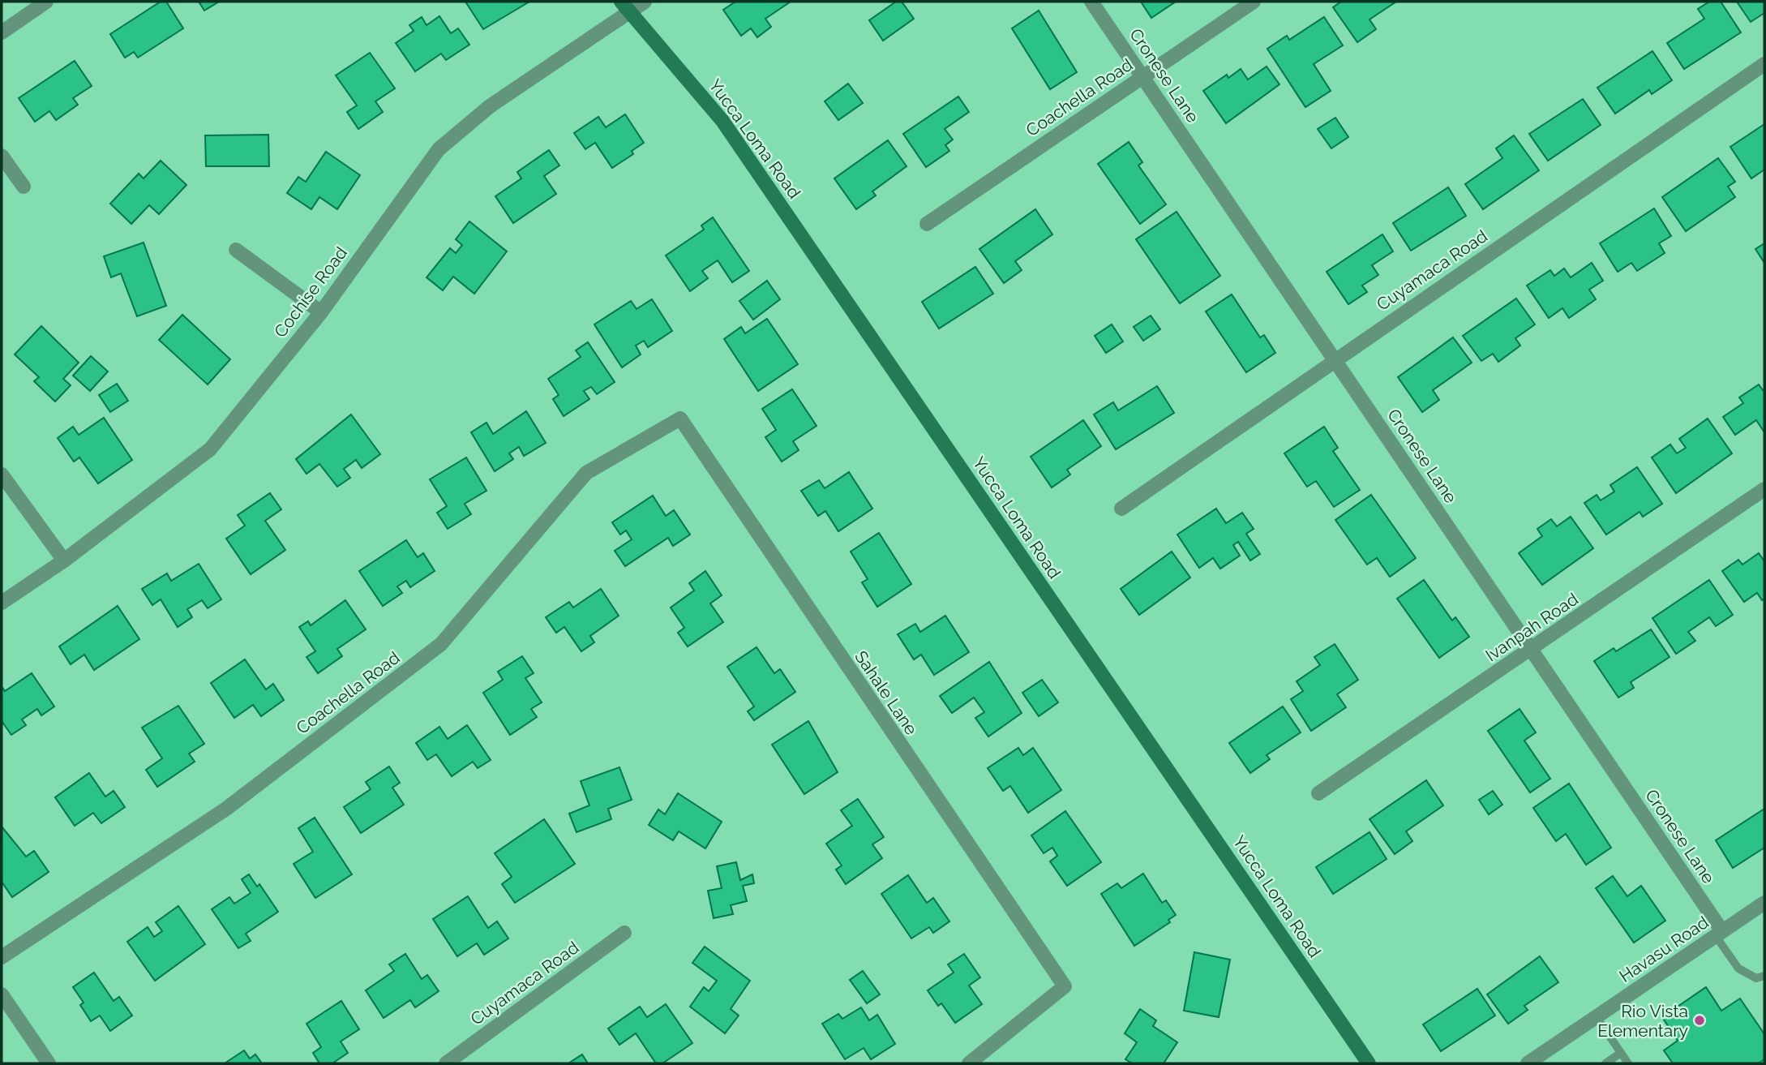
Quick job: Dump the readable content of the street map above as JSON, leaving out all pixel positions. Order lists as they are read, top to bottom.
{
  "streets": {
    "main road": ["Yucca Loma Road"],
    "street": [
      "Cronese Lane",
      "Coachella Road",
      "Cuyamaca Road",
      "Cochise Road",
      "Ivanpah Road",
      "Sahale Lane",
      "Havasu Road"
    ]
  },
  "crossings": [
    ["Cronese Lane", "Coachella Road"],
    ["Cronese Lane", "Cuyamaca Road"],
    ["Cronese Lane", "Ivanpah Road"],
    ["Cronese Lane", "Havasu Road"],
    ["Coachella Road", "Sahale Lane"],
    ["Yucca Loma Road", "Cochise Road"]
  ],
  "places": ["Rio Vista Elementary"]
}
